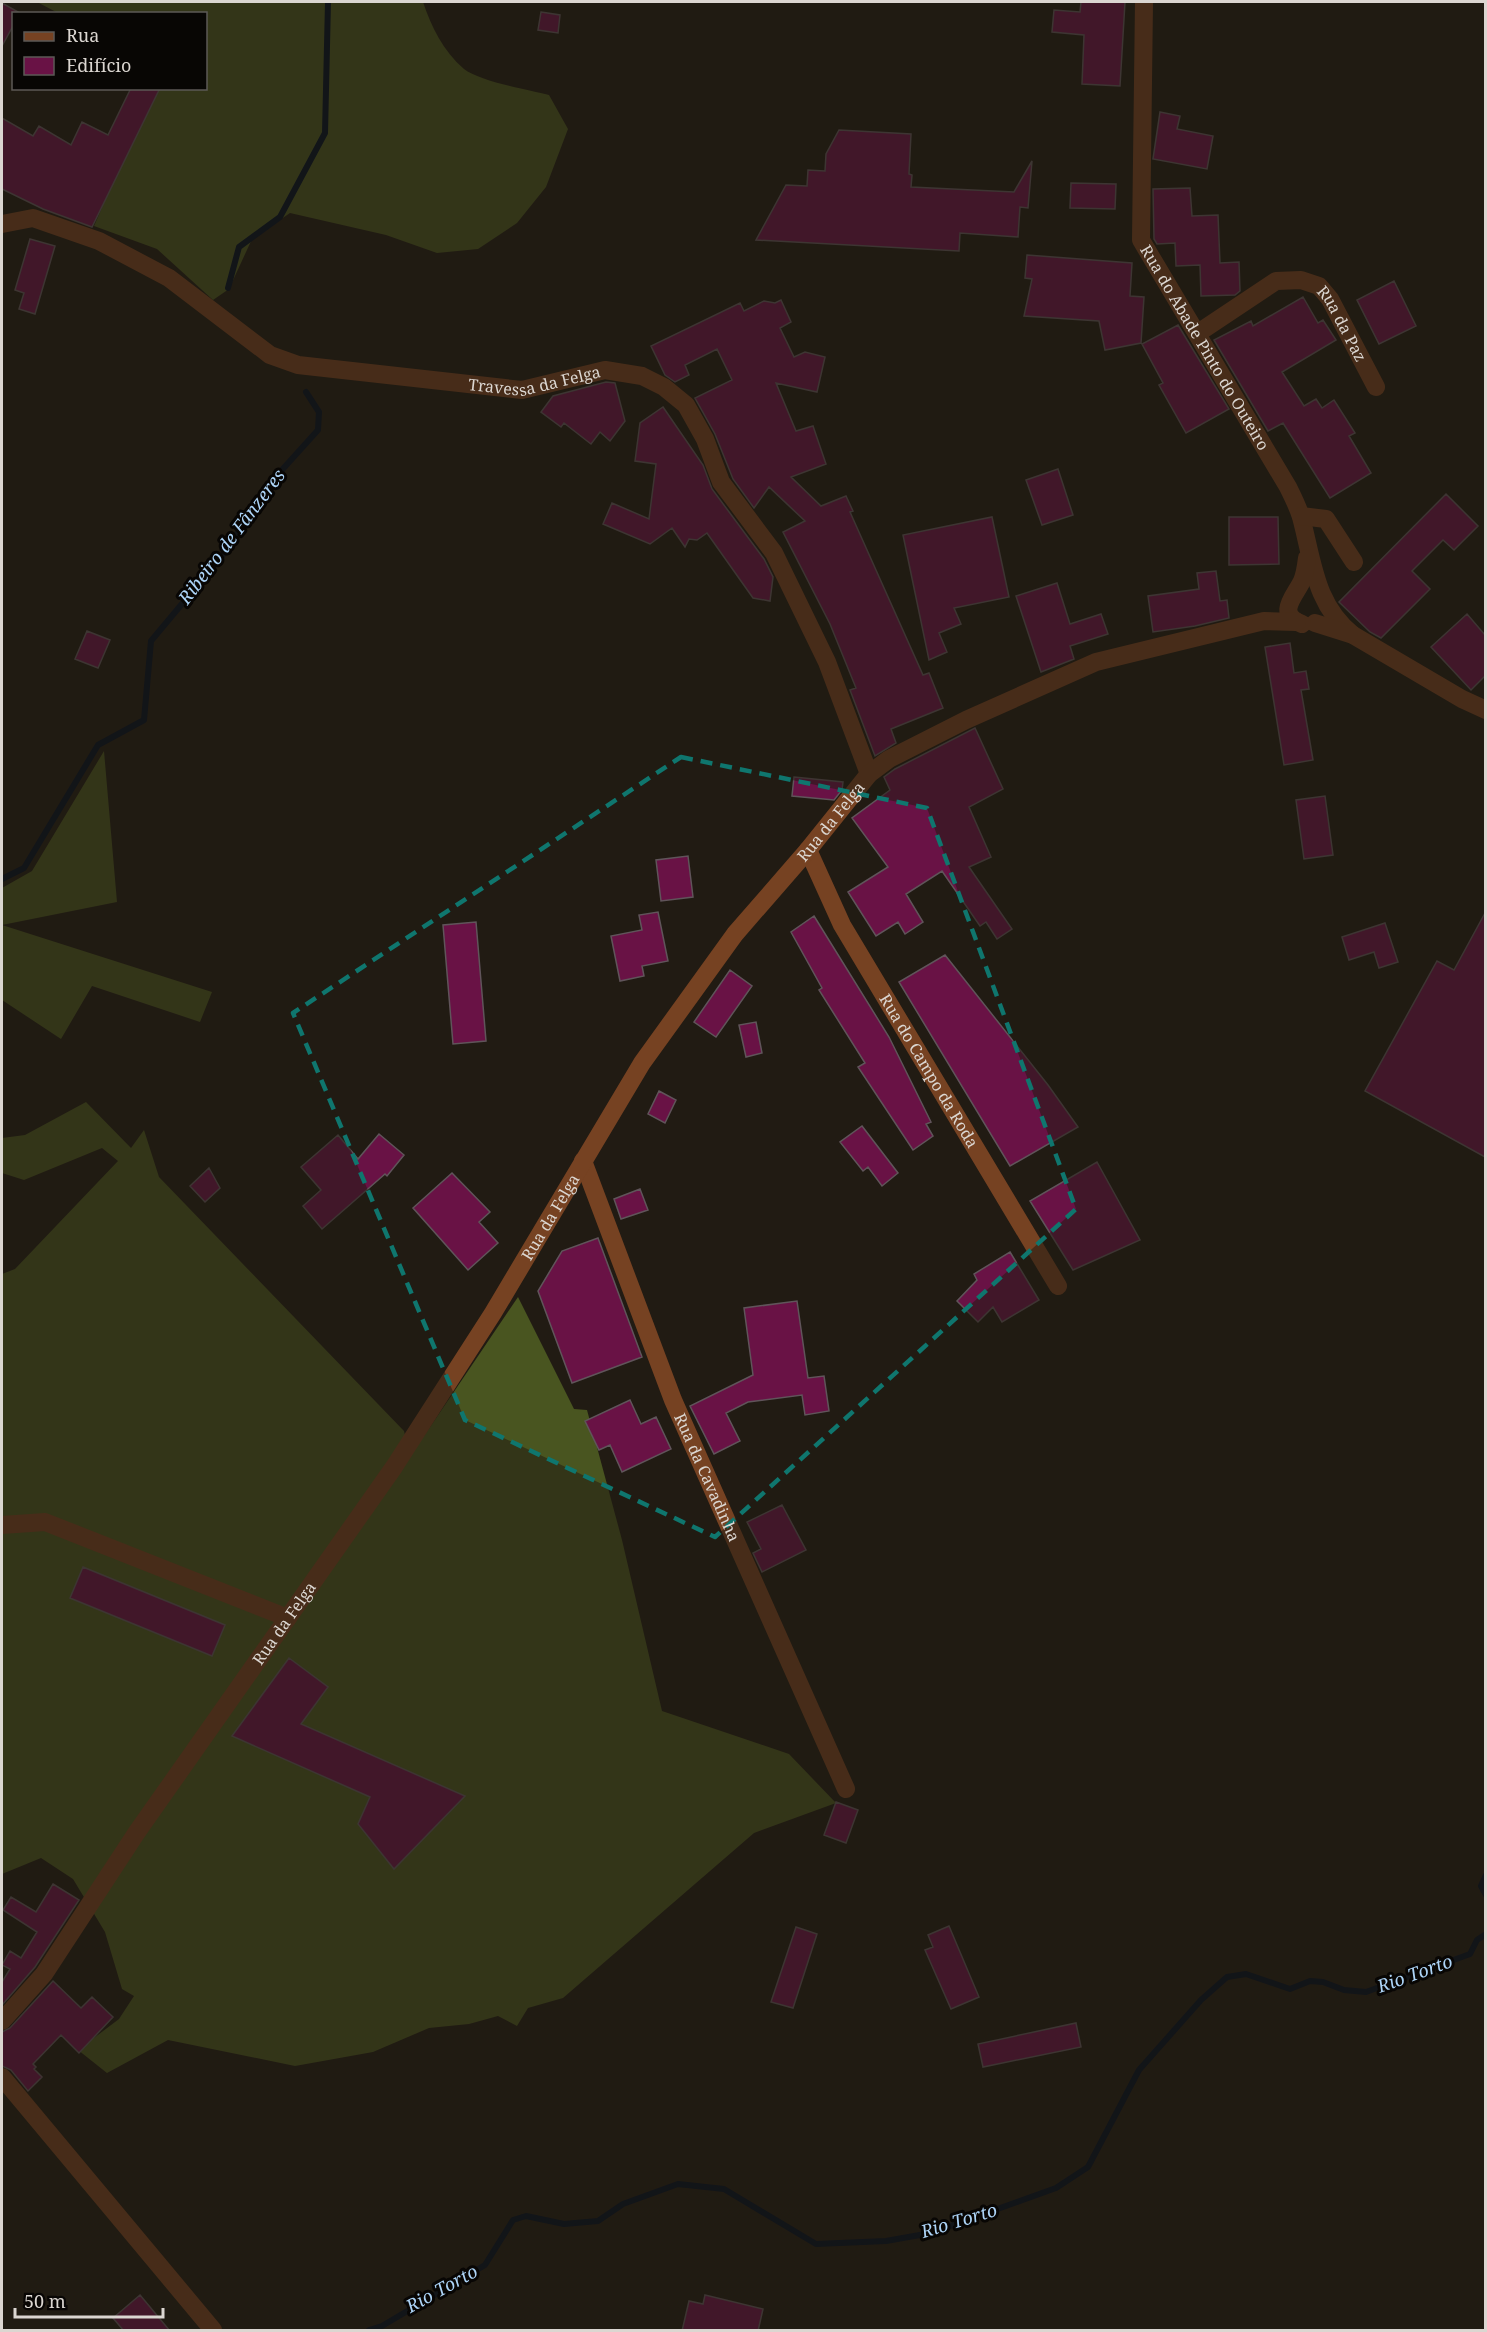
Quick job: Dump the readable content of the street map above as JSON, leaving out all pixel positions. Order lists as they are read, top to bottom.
{
  "streets": {
    "street": [
      "Rua da Paz",
      "Rua do Abade Pinto do Outeiro",
      "Travessa da Felga",
      "Rua da Felga",
      "Rua do Campo da Roda",
      "Rua da Cavadinha"
    ]
  },
  "crossings": [
    ["Rua da Paz", "Rua do Abade Pinto do Outeiro"],
    ["Rua do Abade Pinto do Outeiro", "Rua da Felga"],
    ["Travessa da Felga", "Rua da Felga"],
    ["Rua da Felga", "Rua do Campo da Roda"],
    ["Rua da Felga", "Rua da Cavadinha"]
  ],
  "water": ["Ribeiro de Fânzeres", "Rio Torto"],
  "legend": ["Rua", "Edifício"],
  "scale_bar": "50 m"
}
